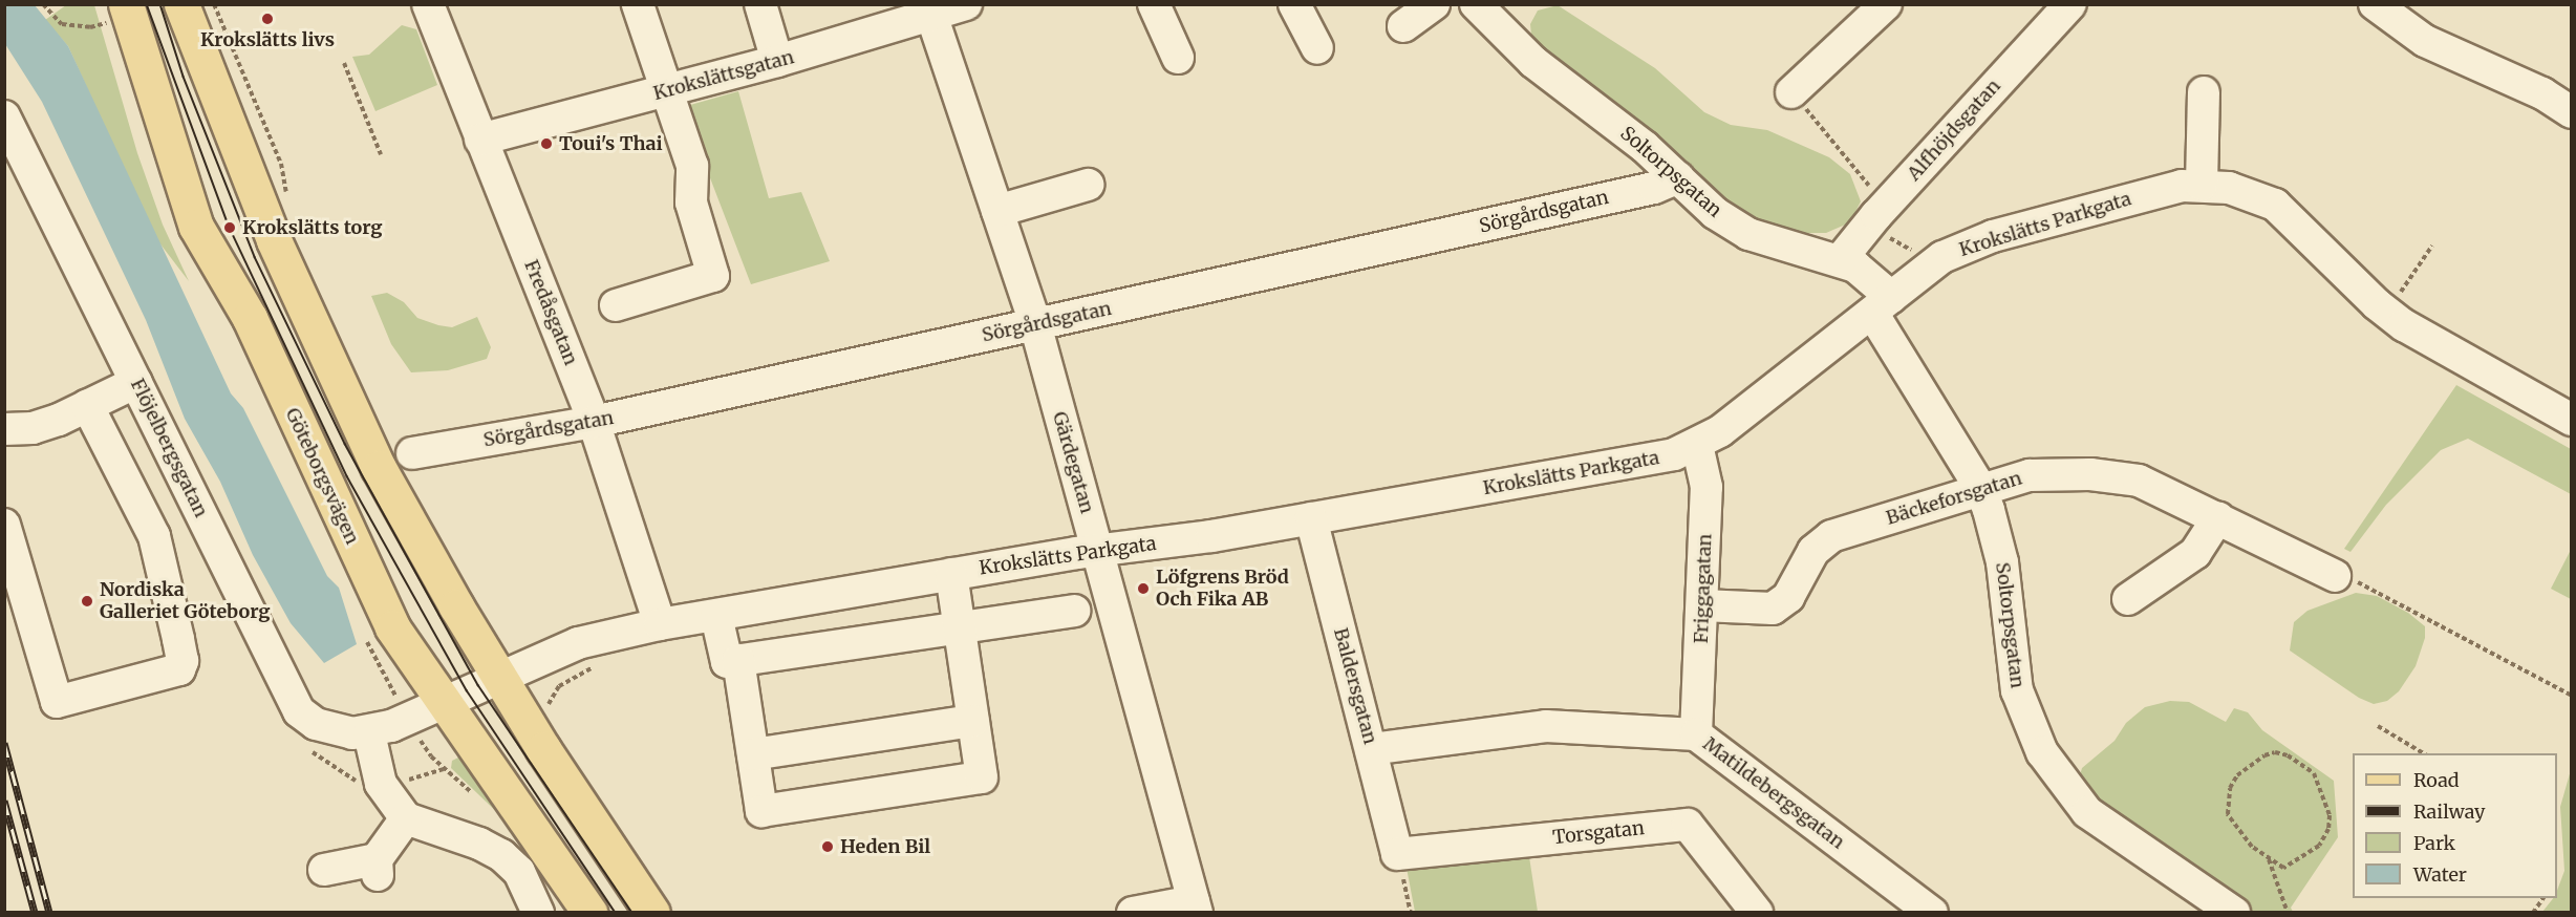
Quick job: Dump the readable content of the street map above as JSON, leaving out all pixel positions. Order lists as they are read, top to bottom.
{
  "streets": {
    "main road": ["Göteborgsvägen"],
    "street": [
      "Krokslättsgatan",
      "Alfhöjdsgatan",
      "Soltorpsgatan",
      "Sörgårdsgatan",
      "Krokslätts Parkgata",
      "Fredåsgatan",
      "Flöjelbergsgatan",
      "Gärdegatan",
      "Bäckeforsgatan",
      "Friggagatan",
      "Baldersgatan",
      "Matildebergsgatan",
      "Torsgatan"
    ]
  },
  "crossings": [
    ["Krokslättsgatan", "Fredåsgatan"],
    ["Krokslättsgatan", "Gärdegatan"],
    ["Alfhöjdsgatan", "Soltorpsgatan"],
    ["Soltorpsgatan", "Sörgårdsgatan"],
    ["Soltorpsgatan", "Krokslätts Parkgata"],
    ["Soltorpsgatan", "Bäckeforsgatan"],
    ["Sörgårdsgatan", "Fredåsgatan"],
    ["Sörgårdsgatan", "Gärdegatan"],
    ["Krokslätts Parkgata", "Fredåsgatan"],
    ["Krokslätts Parkgata", "Flöjelbergsgatan"],
    ["Krokslätts Parkgata", "Gärdegatan"],
    ["Krokslätts Parkgata", "Göteborgsvägen"],
    ["Krokslätts Parkgata", "Friggagatan"],
    ["Krokslätts Parkgata", "Baldersgatan"],
    ["Flöjelbergsgatan", "Göteborgsvägen"],
    ["Bäckeforsgatan", "Friggagatan"],
    ["Friggagatan", "Matildebergsgatan"],
    ["Baldersgatan", "Matildebergsgatan"],
    ["Baldersgatan", "Torsgatan"]
  ],
  "places": [
    "Krokslätts livs",
    "Toui's Thai",
    "Krokslätts torg",
    "Löfgrens Bröd Och Fika AB",
    "Nordiska Galleriet Göteborg",
    "Heden Bil"
  ],
  "legend": [
    "Road",
    "Railway",
    "Park",
    "Water"
  ]
}
